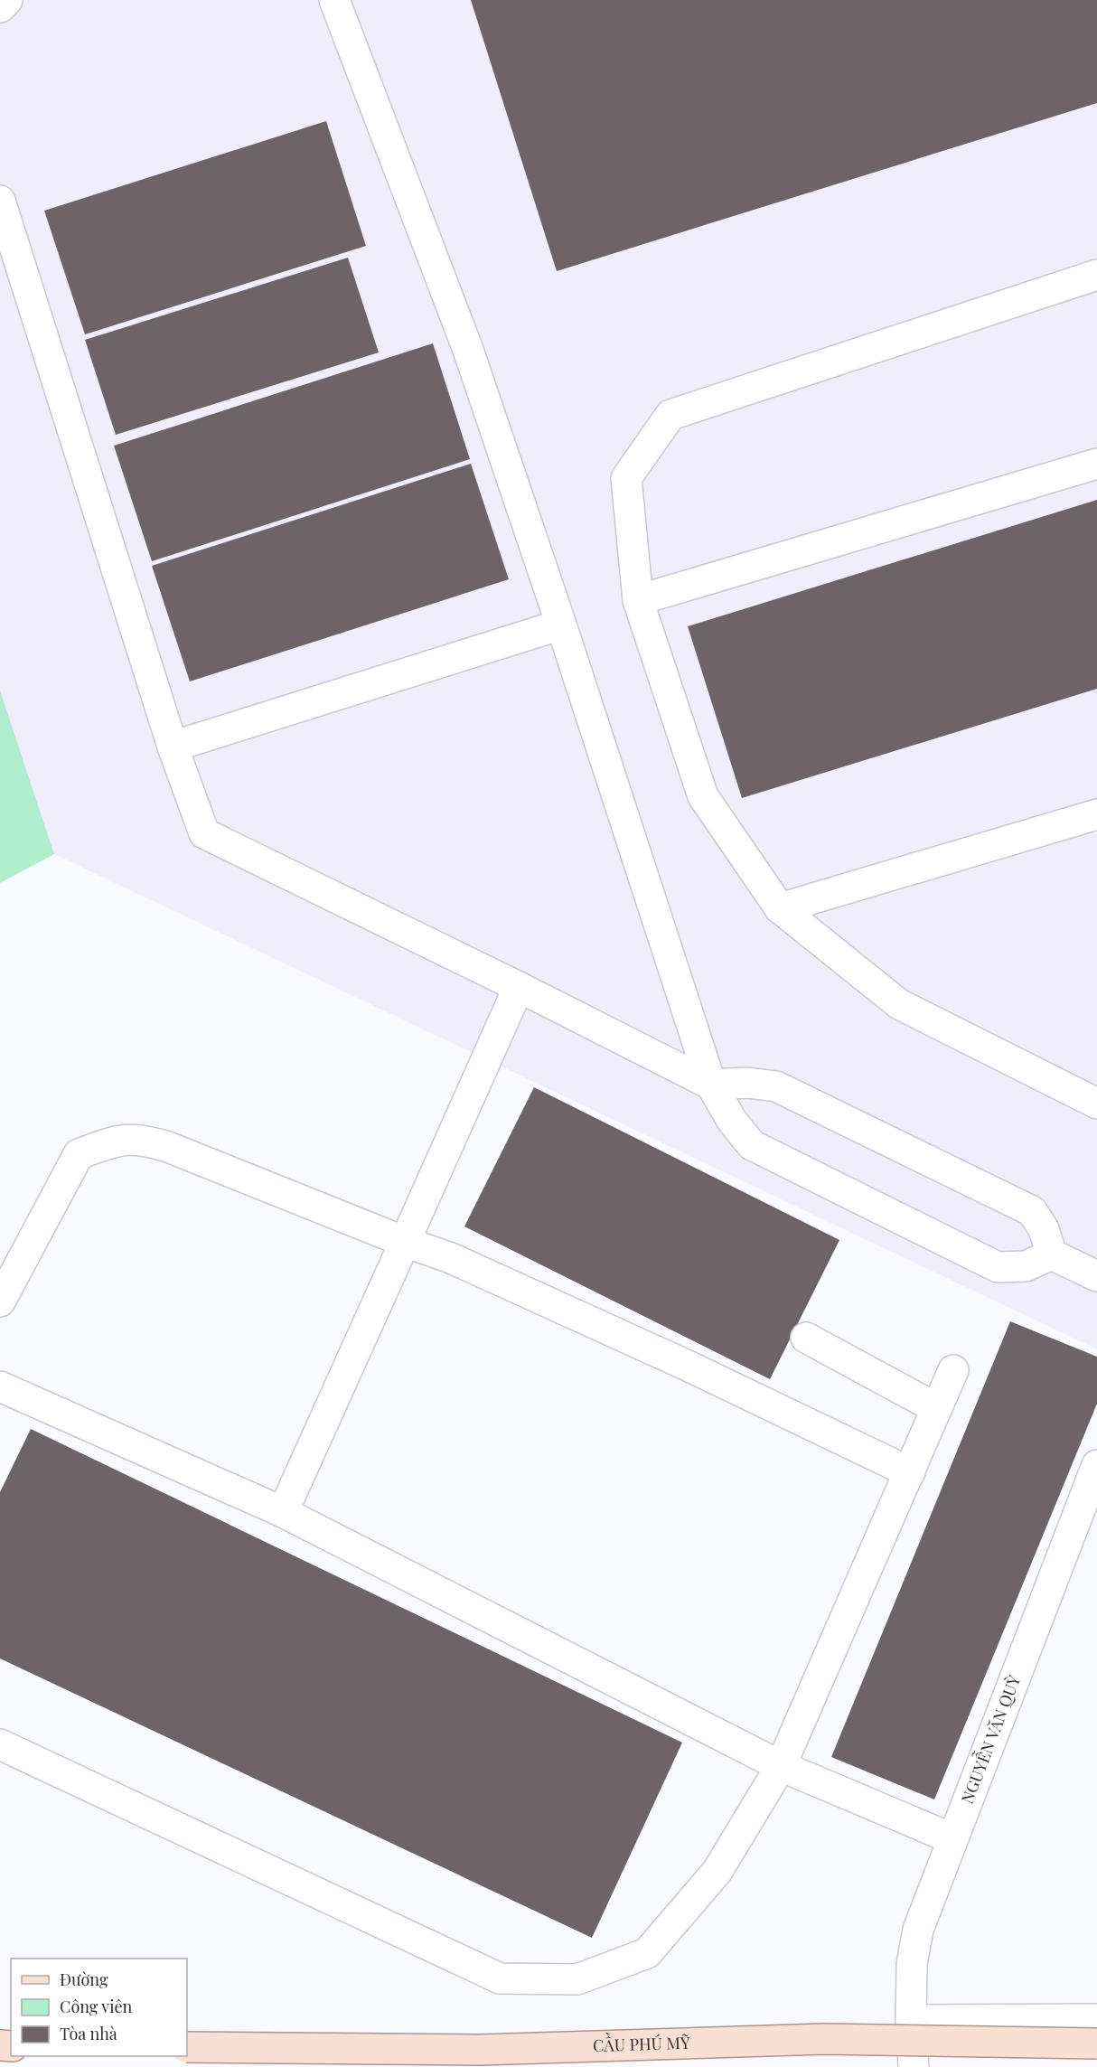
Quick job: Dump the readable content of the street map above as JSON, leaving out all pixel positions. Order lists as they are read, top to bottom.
{
  "streets": {
    "main road": ["CẦU PHÚ MỸ"],
    "street": ["NGUYỄN VĂN QUỲ"]
  },
  "legend": ["Đường", "Công viên", "Tòa nhà"]
}
